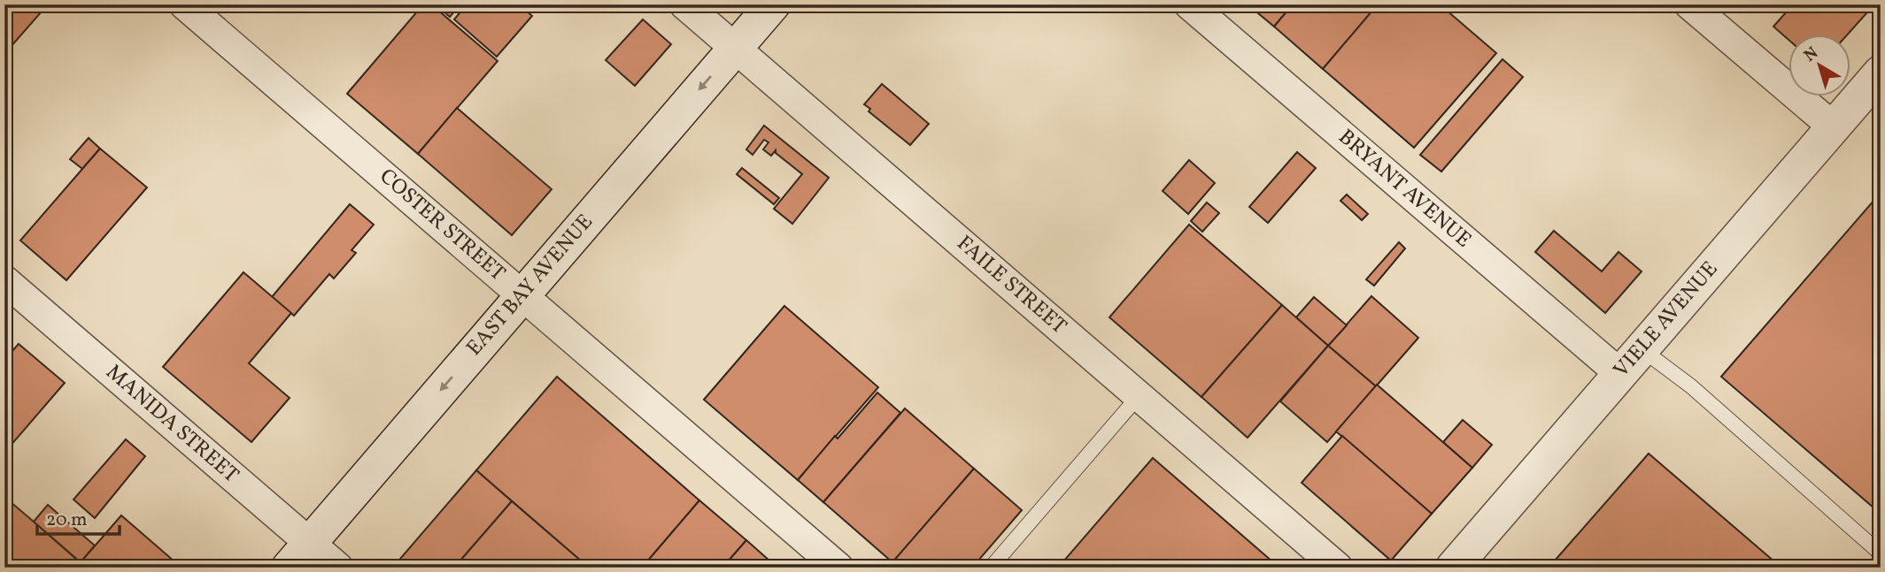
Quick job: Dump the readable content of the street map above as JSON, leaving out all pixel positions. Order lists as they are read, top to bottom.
{
  "streets": {
    "main road": ["EAST BAY AVENUE", "VIELE AVENUE"],
    "street": [
      "BRYANT AVENUE",
      "COSTER STREET",
      "FAILE STREET",
      "MANIDA STREET"
    ]
  },
  "crossings": [
    ["BRYANT AVENUE", "VIELE AVENUE"],
    ["COSTER STREET", "EAST BAY AVENUE"],
    ["EAST BAY AVENUE", "FAILE STREET"],
    ["EAST BAY AVENUE", "MANIDA STREET"]
  ],
  "one_way": ["EAST BAY AVENUE"],
  "scale_bar": "20 m",
  "north": "top left"
}
